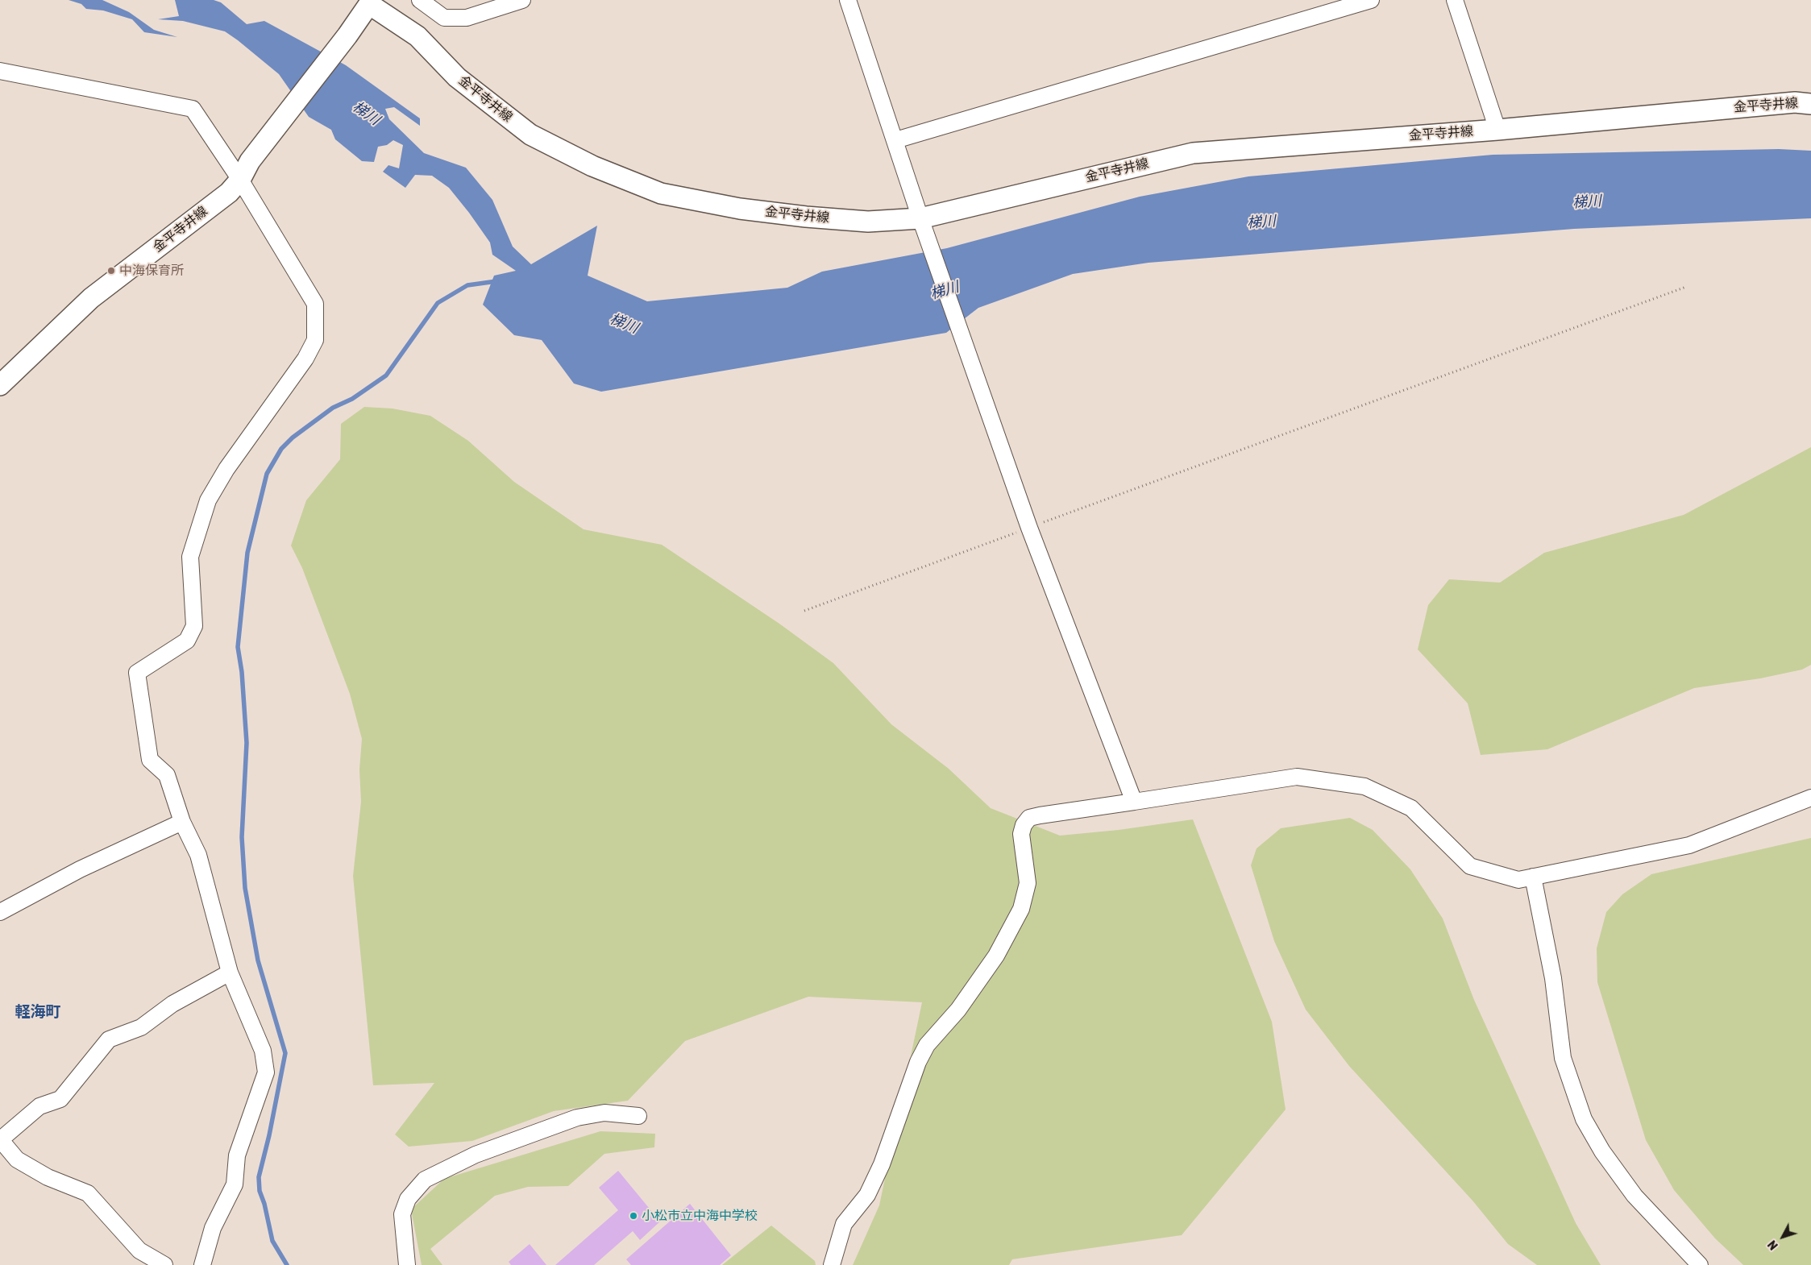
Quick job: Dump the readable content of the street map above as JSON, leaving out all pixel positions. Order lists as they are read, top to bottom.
{
  "streets": {
    "main road": ["金平寺井線"]
  },
  "districts": ["軽海町"],
  "water": ["梯川"],
  "places": ["中海保育所", "小松市立中海中学校"],
  "north": "bottom left"
}
